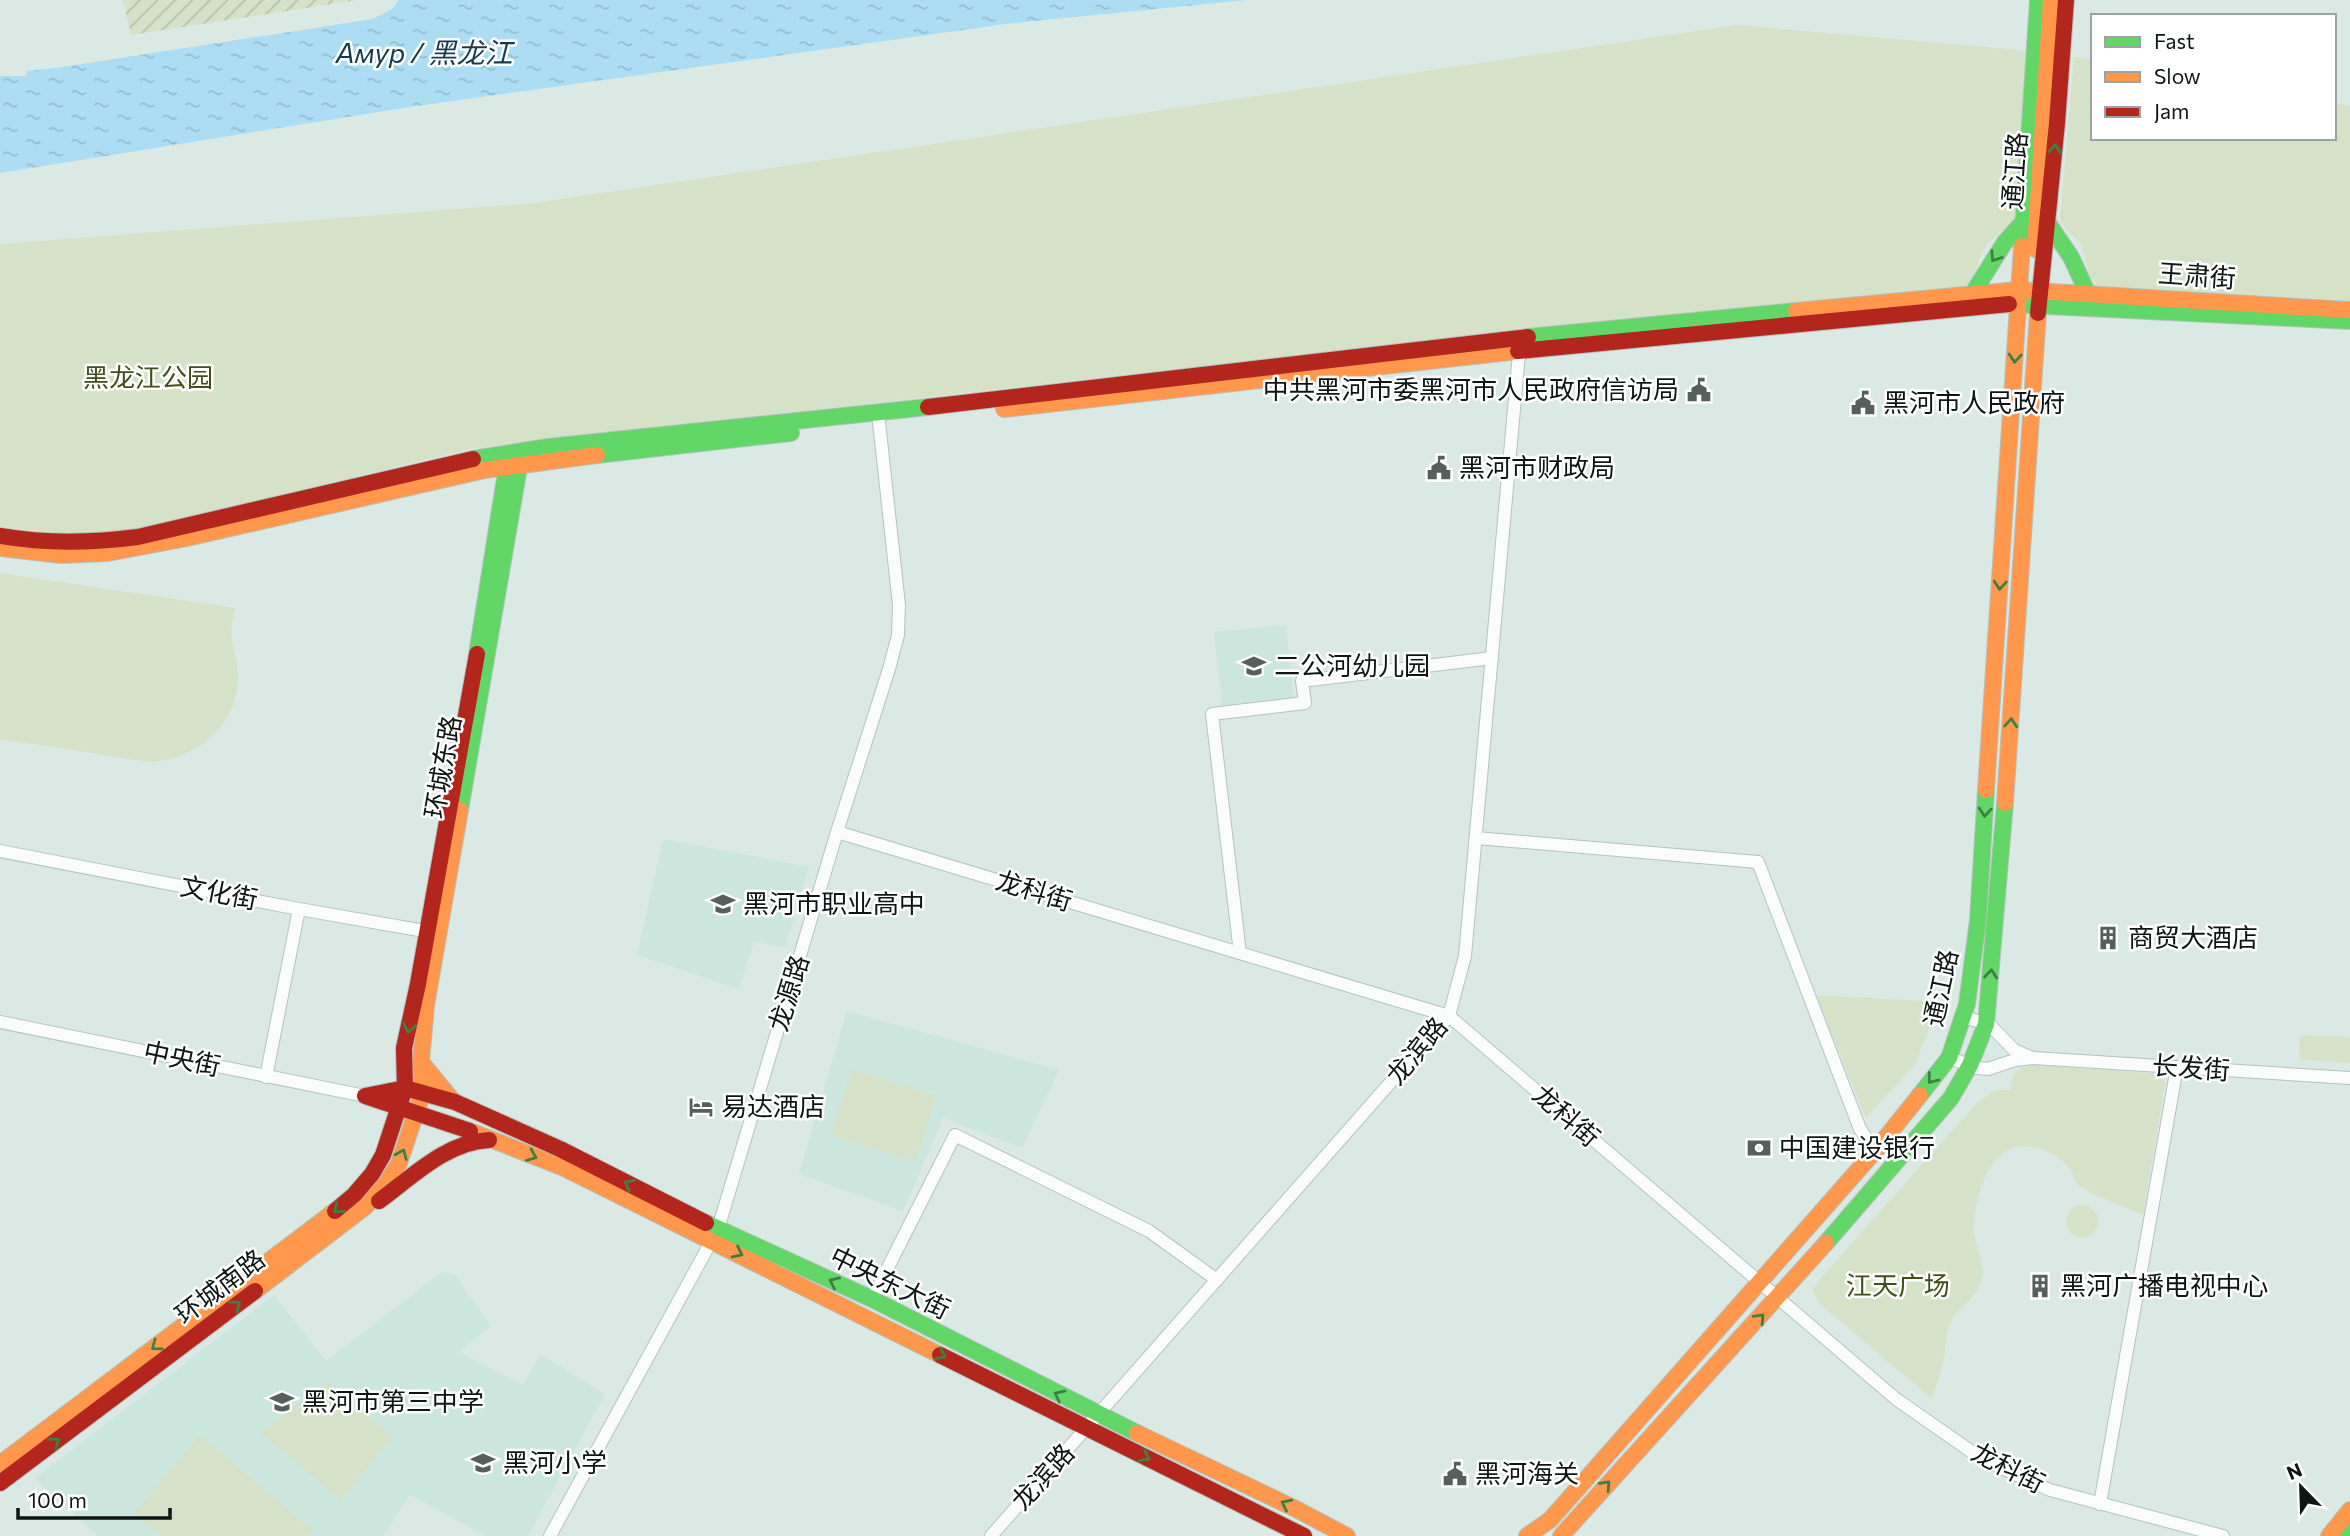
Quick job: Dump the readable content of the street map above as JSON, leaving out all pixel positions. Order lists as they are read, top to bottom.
{
  "streets": {
    "main road": [
      "通江路",
      "王肃街",
      "环城东路",
      "中央东大街",
      "环城南路"
    ],
    "street": [
      "龙科街",
      "文化街",
      "龙源路",
      "龙滨路",
      "中央街",
      "长发街"
    ]
  },
  "crossings": [
    ["通江路", "王肃街"],
    ["通江路", "龙科街"],
    ["通江路", "长发街"],
    ["环城东路", "文化街"],
    ["环城东路", "中央东大街"],
    ["环城东路", "环城南路"],
    ["龙科街", "龙源路"],
    ["龙科街", "龙滨路"],
    ["龙源路", "中央东大街"],
    ["龙滨路", "中央东大街"],
    ["中央街", "中央东大街"],
    ["中央东大街", "环城南路"]
  ],
  "water": ["Амур / 黑龙江"],
  "parks": ["黑龙江公园", "江天广场"],
  "places": {
    "public building": [
      "中共黑河市委黑河市人民政府信访局",
      "黑河市人民政府",
      "黑河市财政局",
      "黑河海关"
    ],
    "school or university": [
      "二公河幼儿园",
      "黑河市职业高中",
      "黑河市第三中学",
      "黑河小学"
    ],
    "building": ["商贸大酒店", "黑河广播电视中心"],
    "hotel": ["易达酒店"],
    "bank": ["中国建设银行"]
  },
  "legend": ["Fast", "Slow", "Jam"],
  "scale_bar": "100 m",
  "north": "top left"
}
